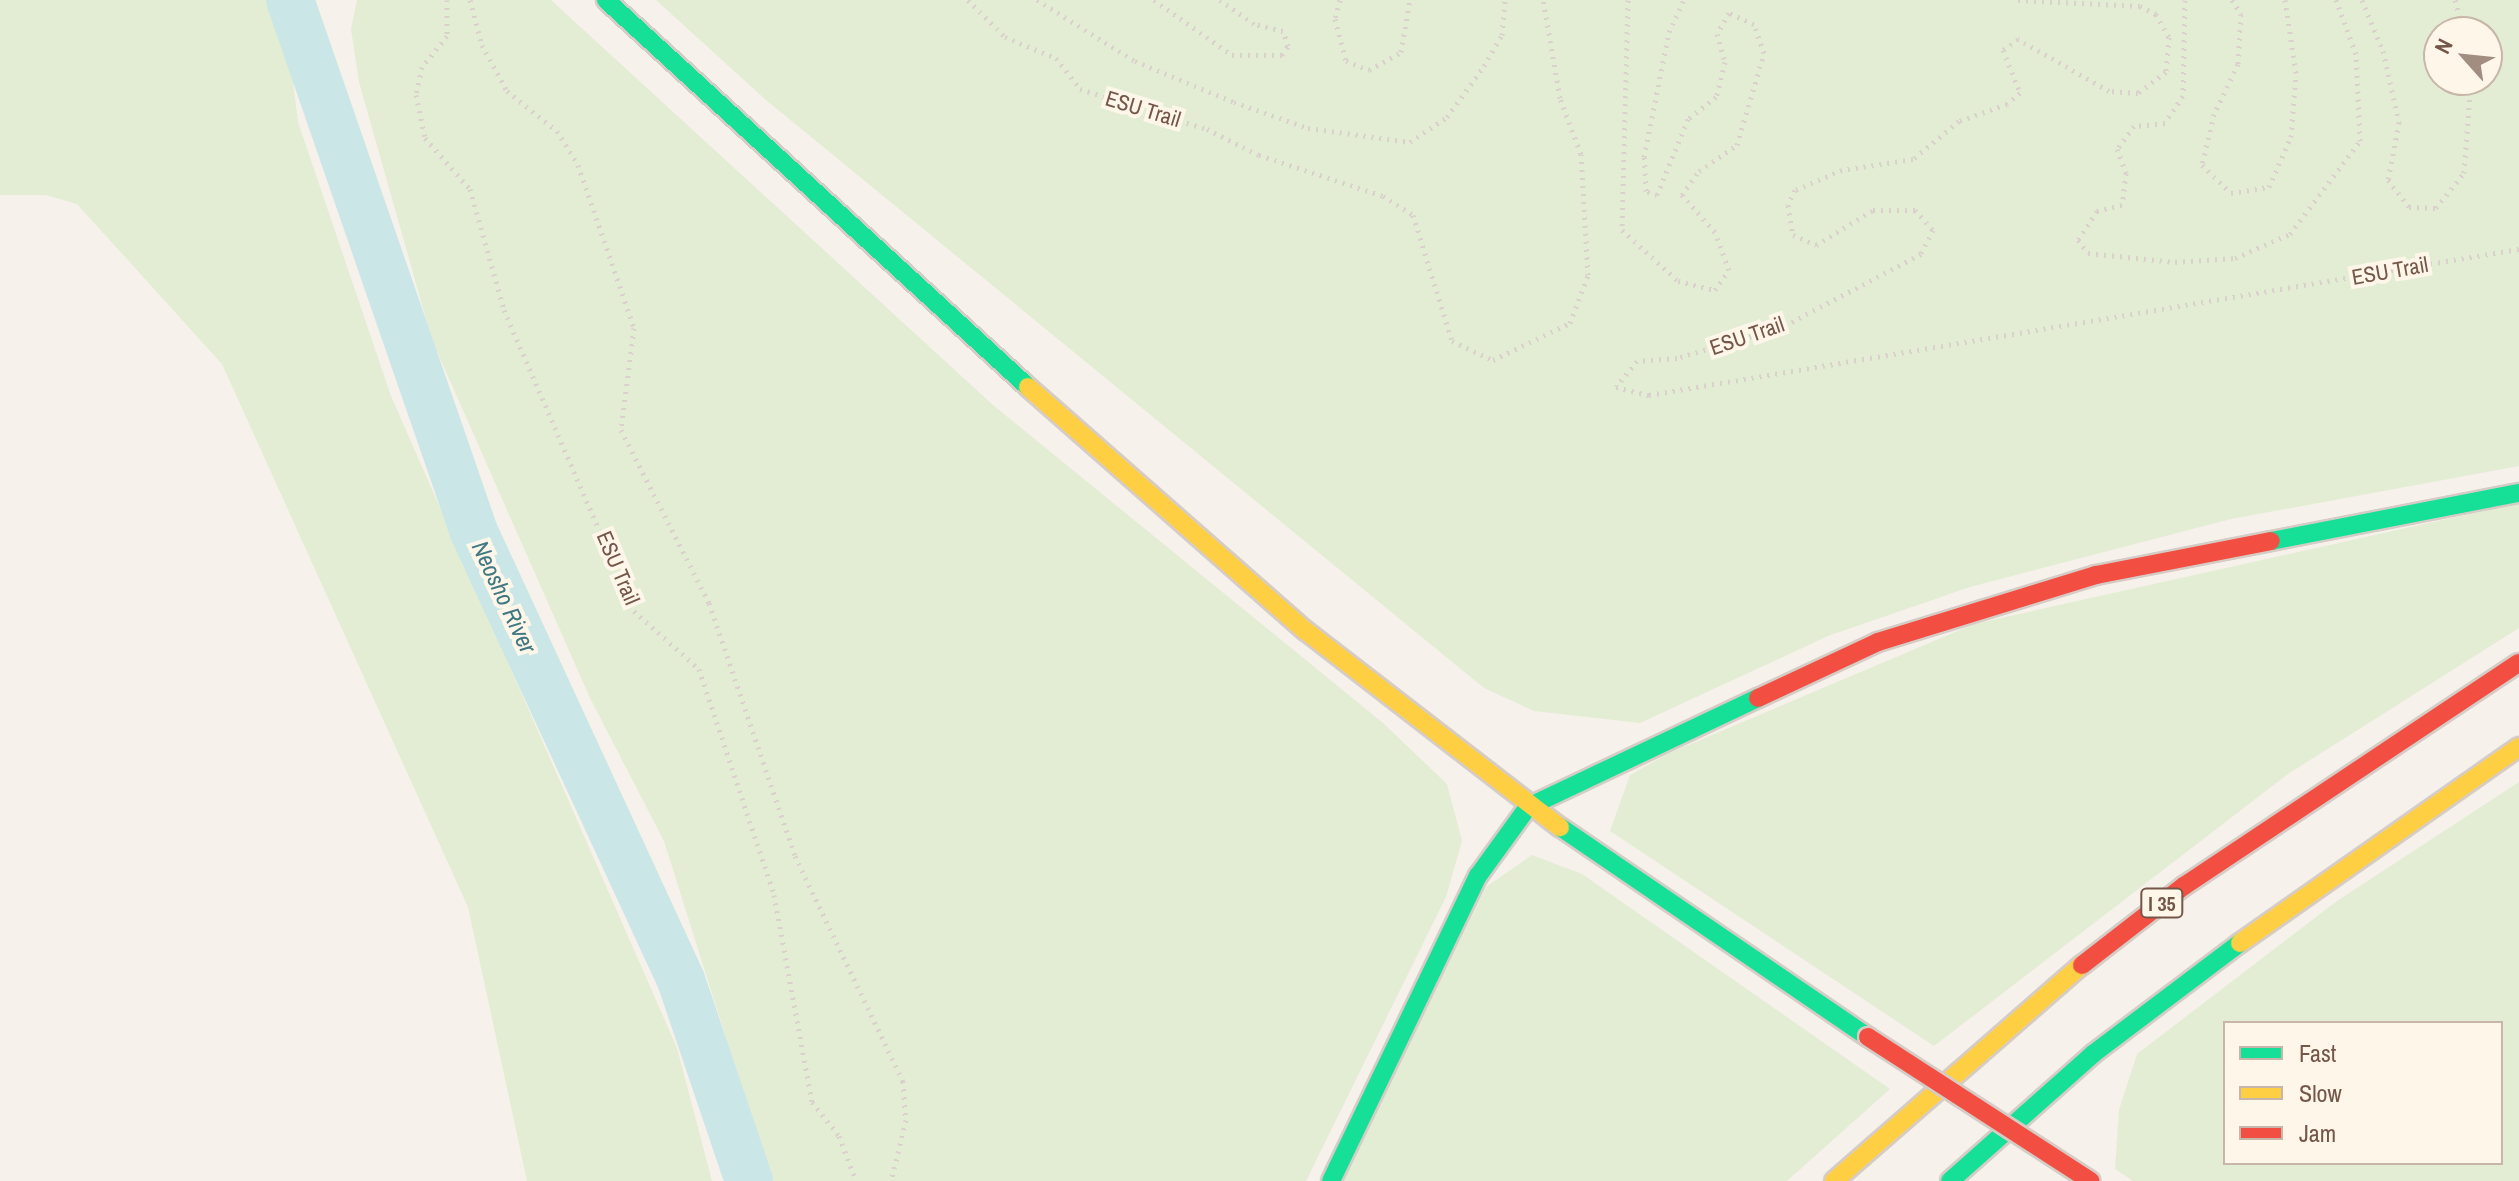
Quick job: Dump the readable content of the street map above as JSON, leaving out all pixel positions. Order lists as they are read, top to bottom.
{
  "streets": {
    "main road": ["I 35"],
    "path": ["ESU Trail"]
  },
  "water": ["Neosho River"],
  "legend": ["Fast", "Slow", "Jam"],
  "north": "top left"
}
